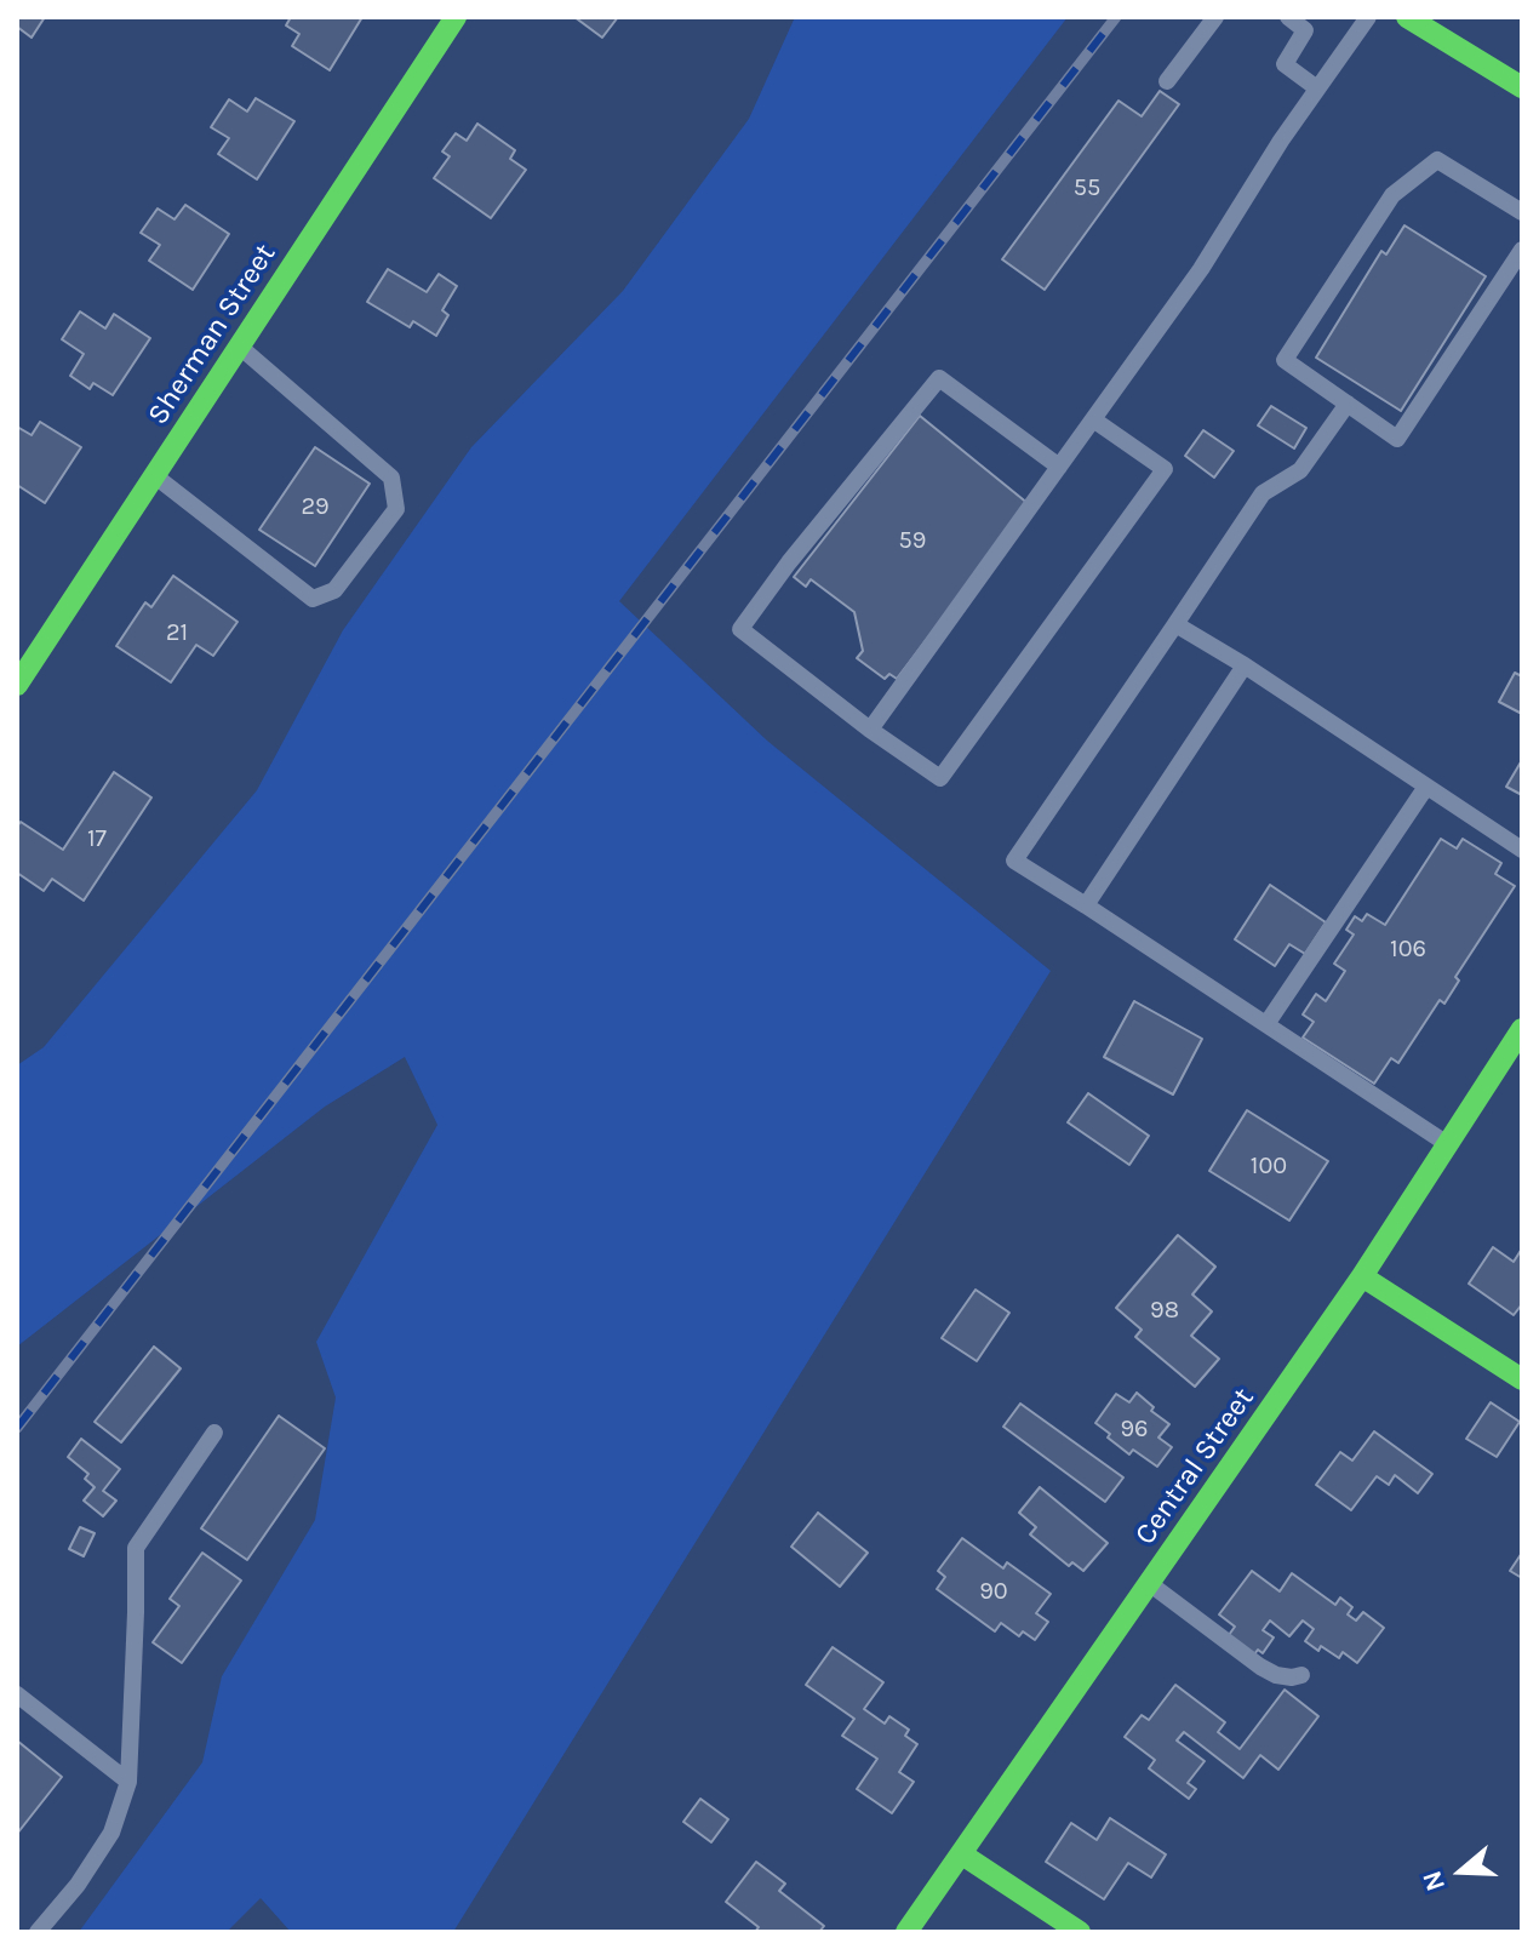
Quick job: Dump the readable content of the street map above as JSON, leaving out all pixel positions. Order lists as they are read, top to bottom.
{
  "streets": {
    "street": ["Sherman Street", "Central Street"]
  },
  "house_numbers": [
    "55",
    "29",
    "59",
    "21",
    "17",
    "106",
    "100",
    "98",
    "96",
    "90"
  ],
  "north": "left"
}
